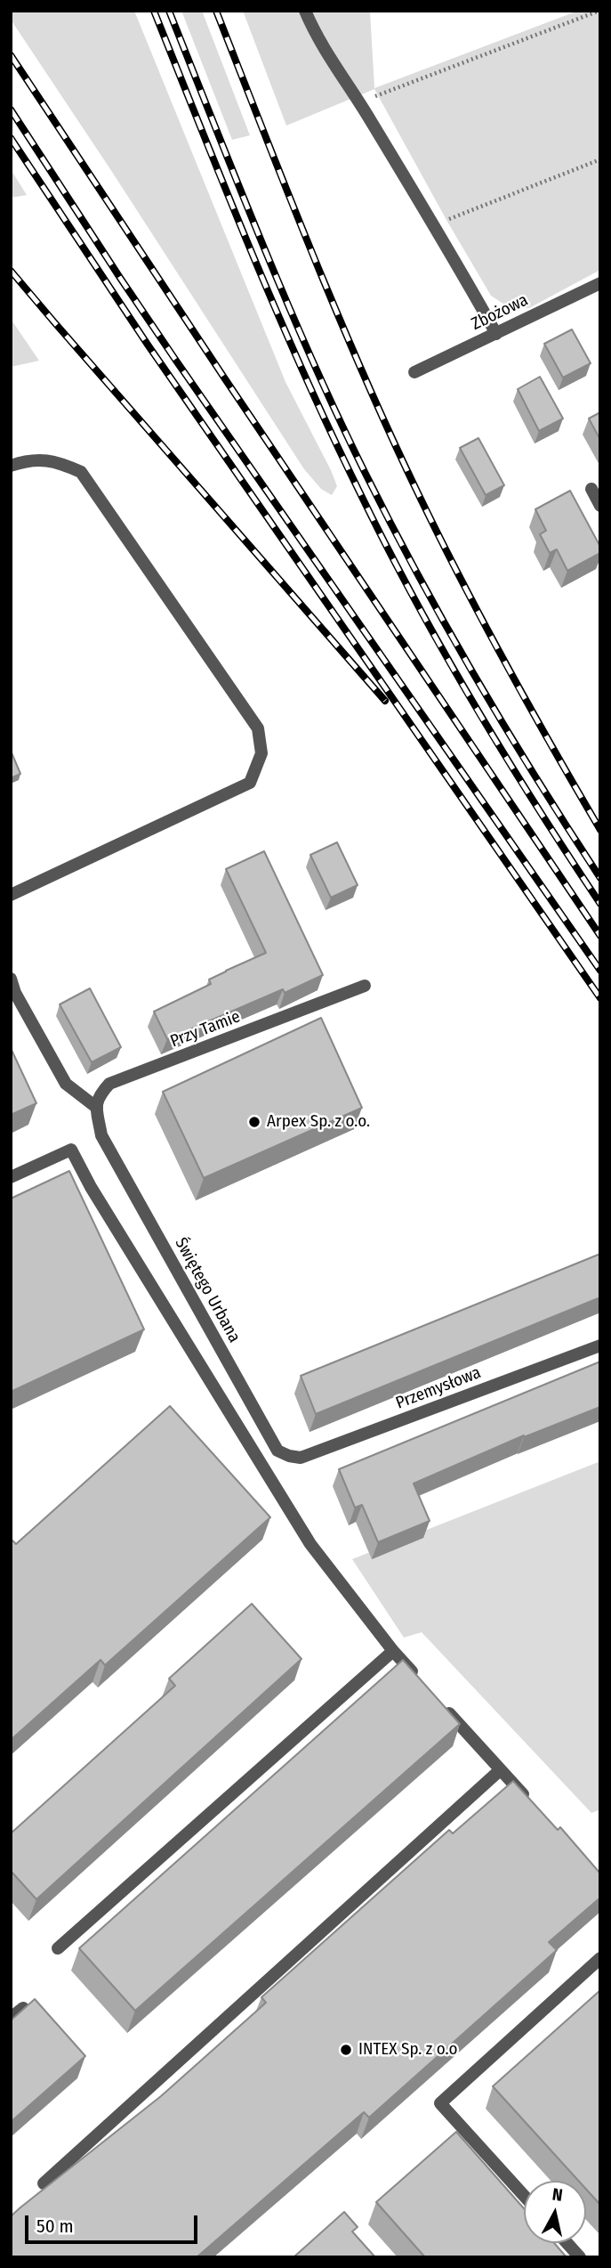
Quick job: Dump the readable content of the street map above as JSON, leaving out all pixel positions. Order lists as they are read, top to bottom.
{
  "streets": {
    "street": [
      "Zbożowa",
      "Przy Tamie",
      "Świętego Urbana",
      "Przemysłowa"
    ]
  },
  "crossings": [
    ["Przy Tamie", "Świętego Urbana"],
    ["Świętego Urbana", "Przemysłowa"]
  ],
  "places": ["Arpex Sp. z o.o.", "INTEX Sp. z o.o"],
  "scale_bar": "50 m",
  "north": "top"
}
